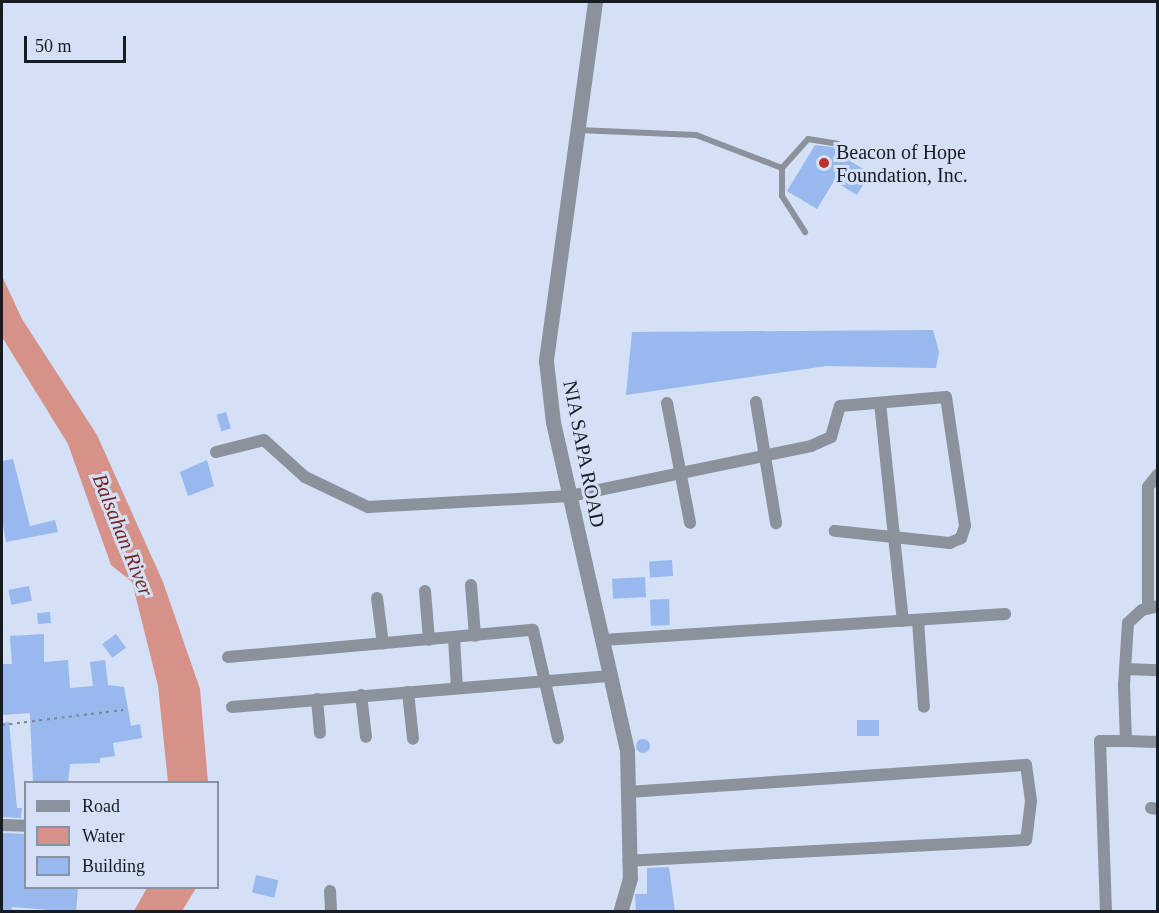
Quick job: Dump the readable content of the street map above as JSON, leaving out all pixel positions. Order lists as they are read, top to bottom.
{
  "streets": {
    "street": ["NIA SAPA ROAD"]
  },
  "water": ["Balsahan River"],
  "places": ["Beacon of Hope Foundation, Inc."],
  "legend": ["Road", "Water", "Building"],
  "scale_bar": "50 m"
}
